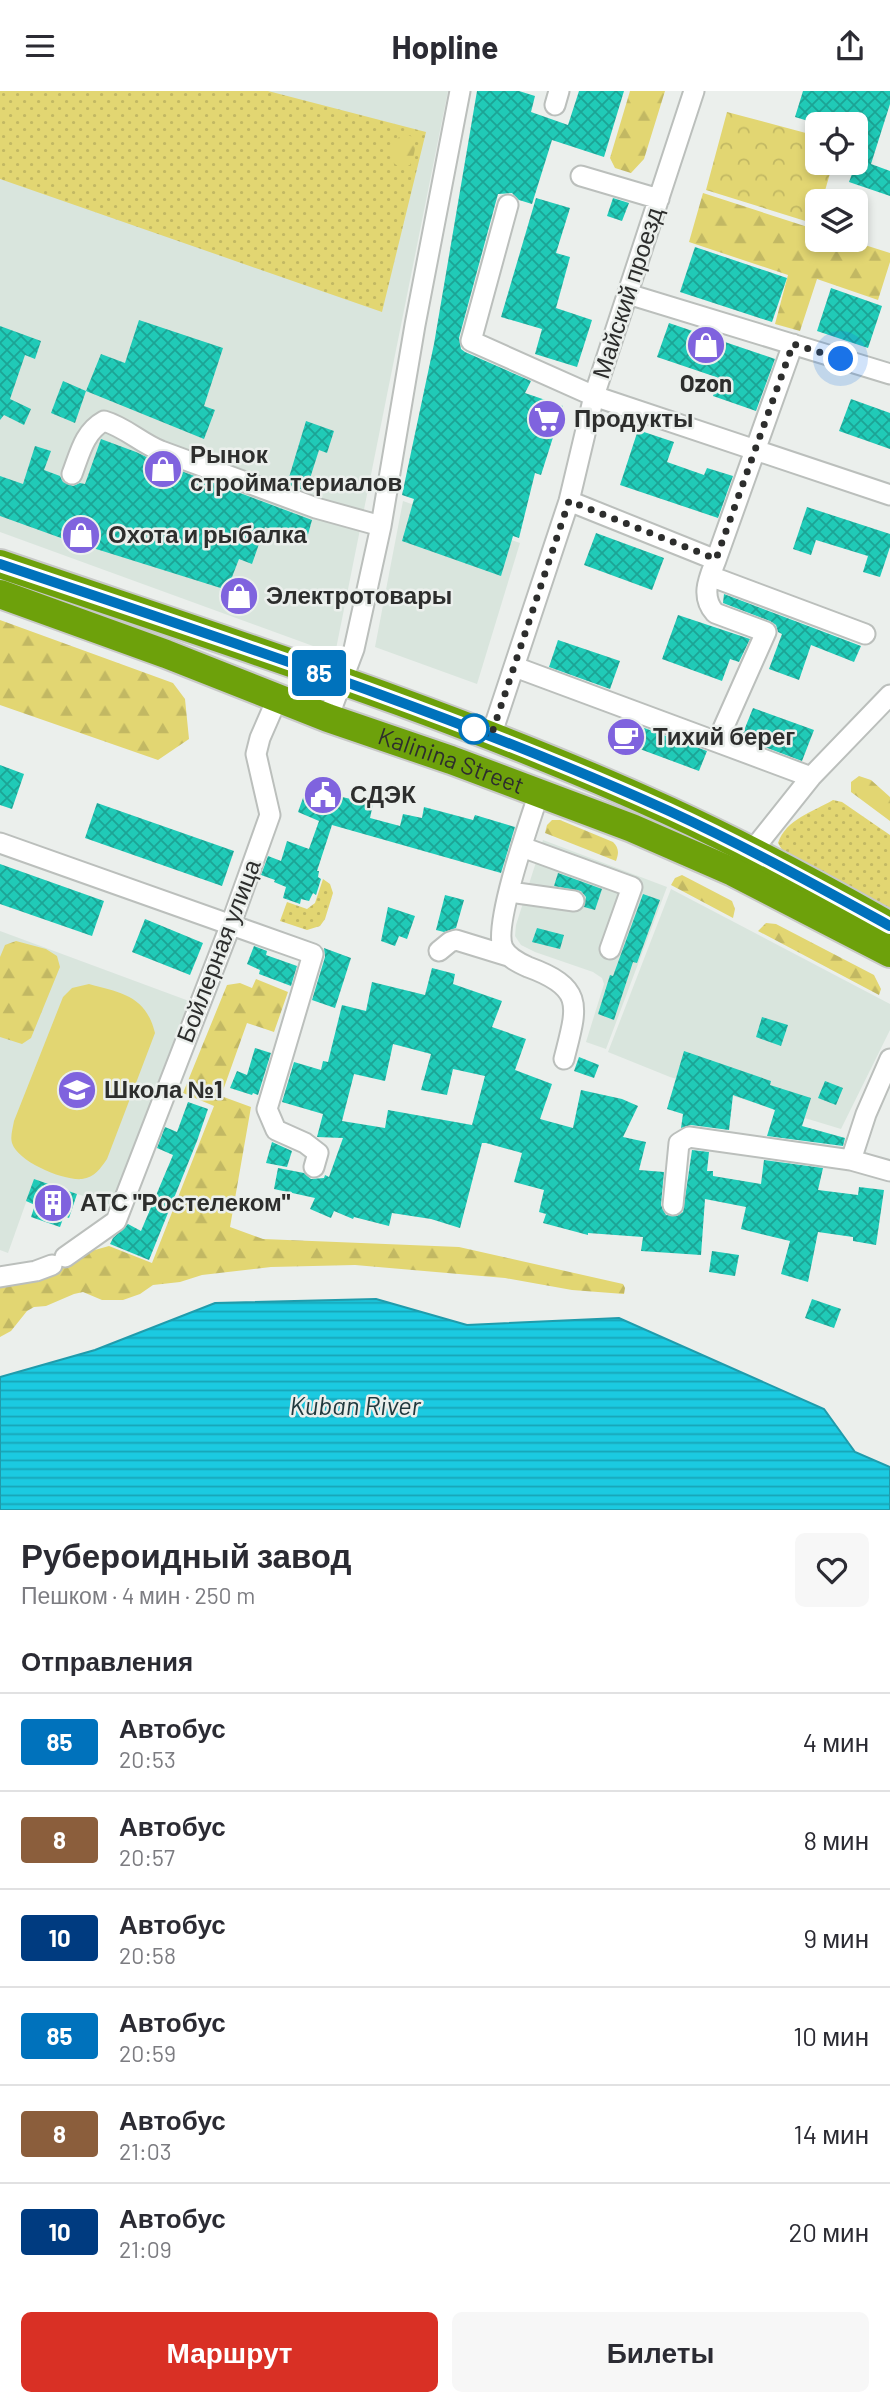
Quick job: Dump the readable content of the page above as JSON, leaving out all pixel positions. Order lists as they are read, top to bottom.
{
  "streets": {
    "highway": ["Kalinina Street"],
    "street": ["Майский проезд", "Бойлерная улица"]
  },
  "crossings": [
    ["Майский проезд", "Kalinina Street"],
    ["Kalinina Street", "Бойлерная улица"]
  ],
  "water": ["Kuban River"],
  "places": {
    "shop": [
      "Ozon",
      "Рынок стройматериалов",
      "Охота и рыбалка",
      "Электротовары"
    ],
    "supermarket": ["Продукты"],
    "cafe": ["Тихий берег"],
    "public building": ["СДЭК"],
    "school or university": ["Школа №1"],
    "building": ["АТС \"Ростелеком\""]
  },
  "lines": ["bus line 85"],
  "page": {
    "header": "Hopline",
    "on_map": "85",
    "heading": [
      ["Рубероидный завод", "Пешком · 4 мин · 250 m"],
      "Отправления"
    ],
    "list": [
      {
        "mark": "85",
        "name": "Автобус",
        "note": "20:53",
        "value": "4 мин"
      },
      {
        "mark": "8",
        "name": "Автобус",
        "note": "20:57",
        "value": "8 мин"
      },
      {
        "mark": "10",
        "name": "Автобус",
        "note": "20:58",
        "value": "9 мин"
      },
      {
        "mark": "85",
        "name": "Автобус",
        "note": "20:59",
        "value": "10 мин"
      },
      {
        "mark": "8",
        "name": "Автобус",
        "note": "21:03",
        "value": "14 мин"
      },
      {
        "mark": "10",
        "name": "Автобус",
        "note": "21:09",
        "value": "20 мин"
      }
    ],
    "buttons": ["Маршрут", "Билеты"]
  }
}
